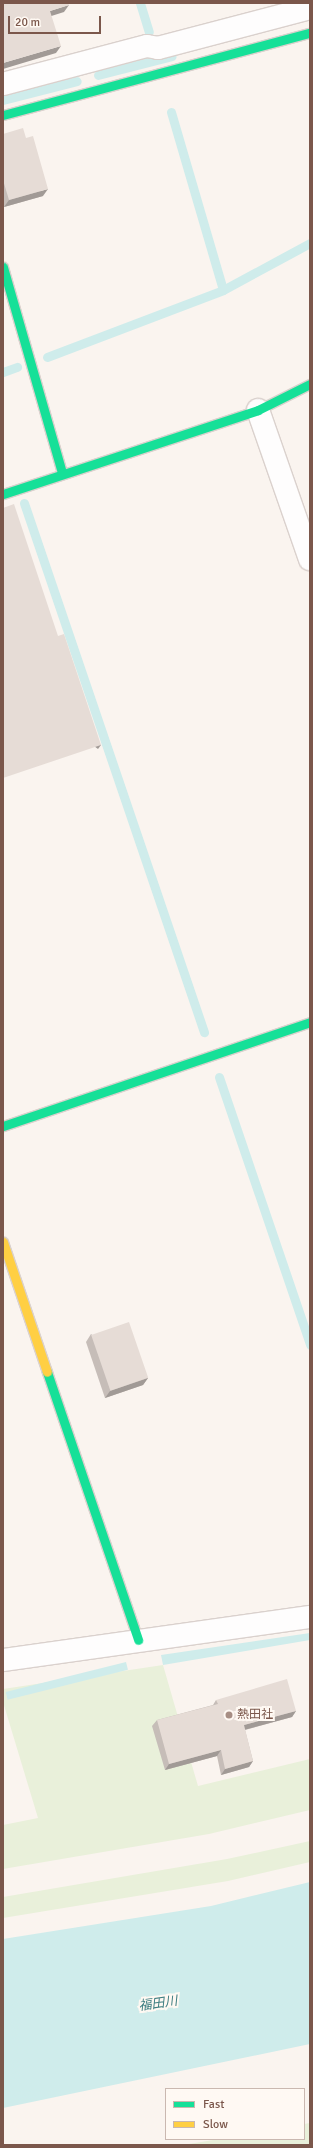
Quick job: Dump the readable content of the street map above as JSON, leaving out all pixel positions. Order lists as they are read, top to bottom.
{
  "water": ["福田川"],
  "places": ["熱田社"],
  "legend": ["Fast", "Slow"],
  "scale_bar": "20 m"
}
